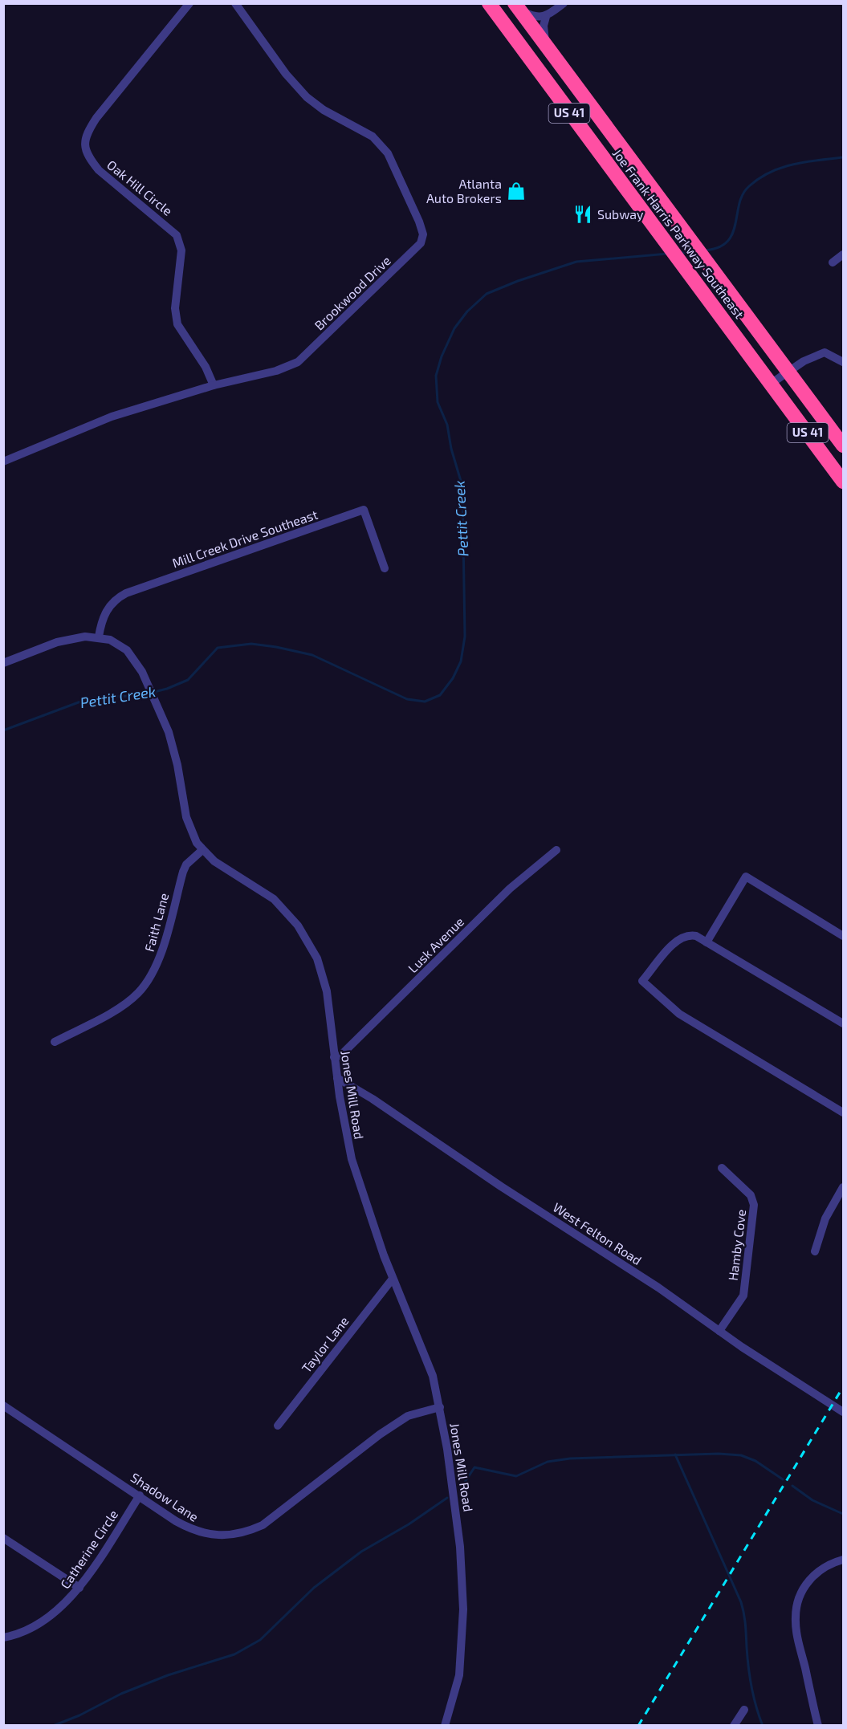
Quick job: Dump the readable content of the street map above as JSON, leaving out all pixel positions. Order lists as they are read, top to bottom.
{
  "streets": {
    "highway": ["US 41", "Joe Frank Harris Parkway Southeast"],
    "street": [
      "Oak Hill Circle",
      "Brookwood Drive",
      "Mill Creek Drive Southeast",
      "Faith Lane",
      "Lusk Avenue",
      "Jones Mill Road",
      "West Felton Road",
      "Hamby Cove",
      "Taylor Lane",
      "Shadow Lane",
      "Catherine Circle"
    ]
  },
  "crossings": [
    ["Oak Hill Circle", "Brookwood Drive"],
    ["Mill Creek Drive Southeast", "Jones Mill Road"],
    ["Faith Lane", "Jones Mill Road"],
    ["Lusk Avenue", "Jones Mill Road"],
    ["Jones Mill Road", "West Felton Road"],
    ["Jones Mill Road", "Taylor Lane"],
    ["Jones Mill Road", "Shadow Lane"],
    ["West Felton Road", "Hamby Cove"],
    ["Shadow Lane", "Catherine Circle"]
  ],
  "water": ["Pettit Creek"],
  "places": {
    "shop": ["Atlanta Auto Brokers"],
    "restaurant": ["Subway"]
  }
}
